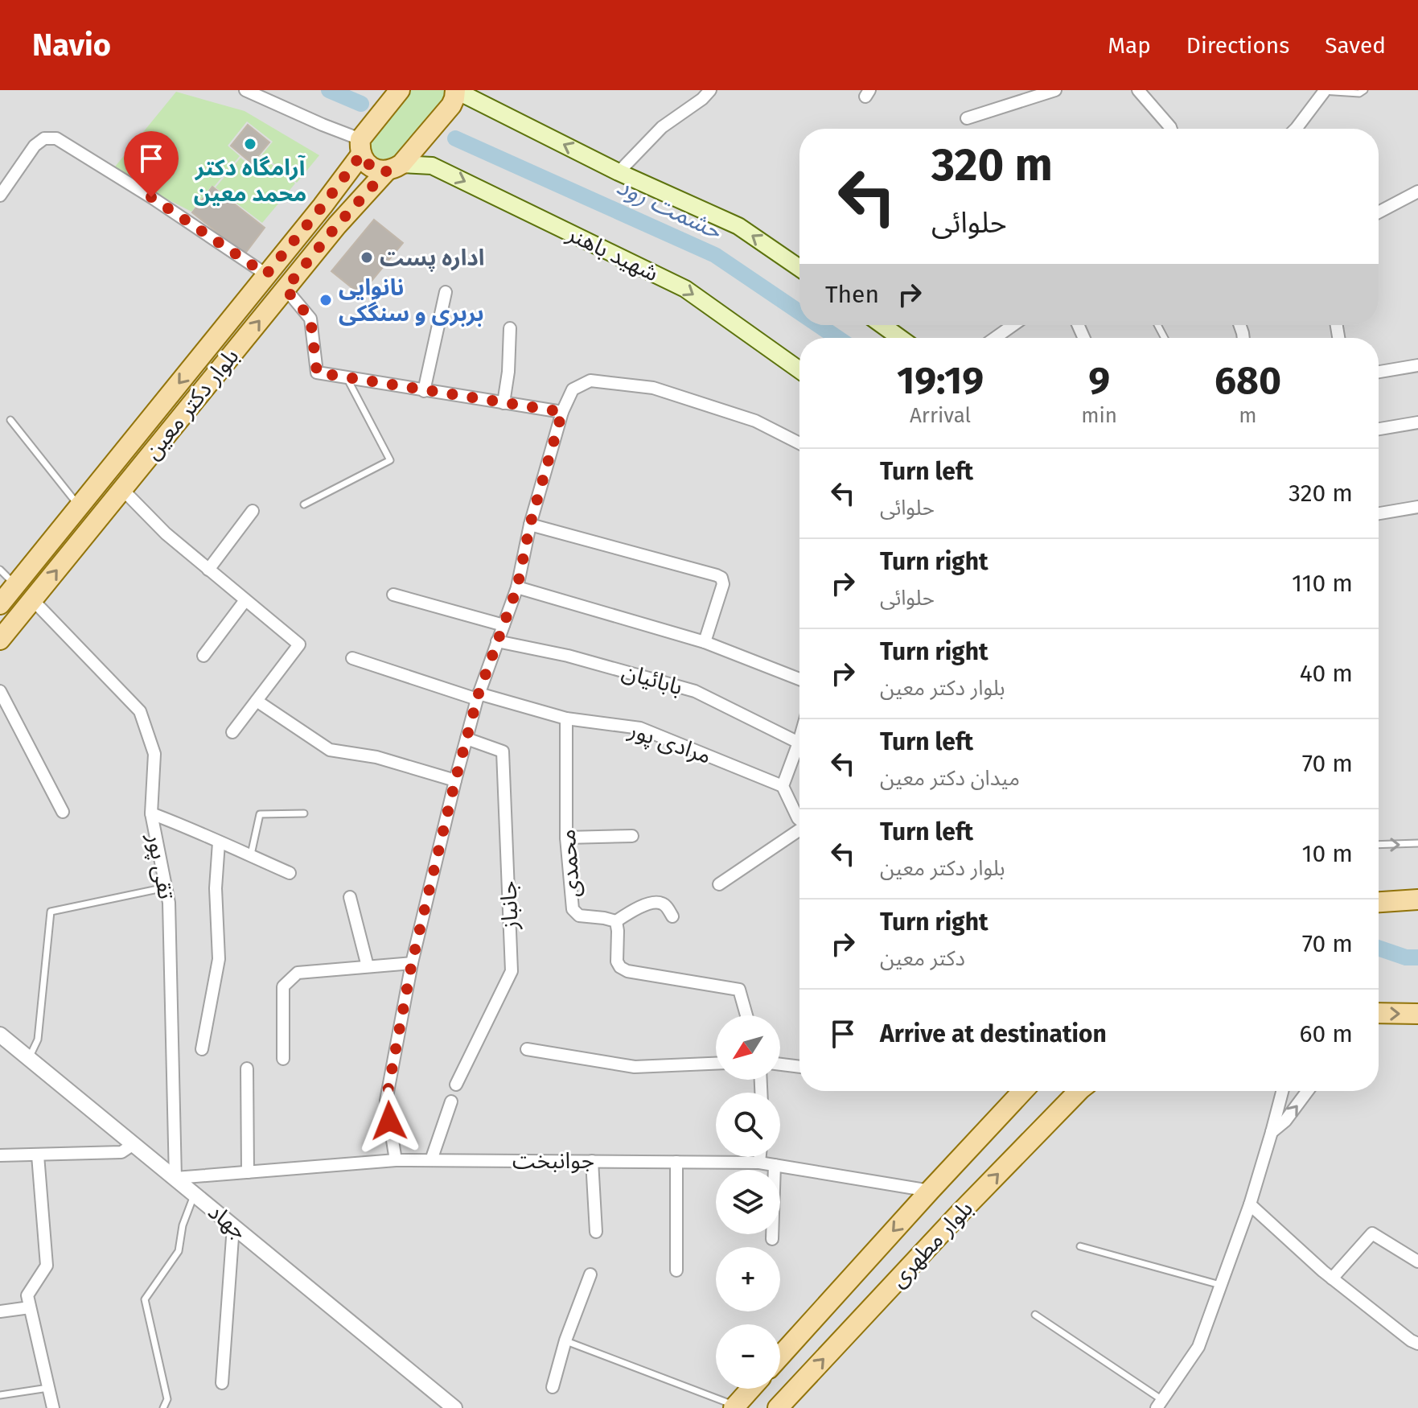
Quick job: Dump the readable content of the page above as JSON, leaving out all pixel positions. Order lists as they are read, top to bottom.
{
  "streets": {
    "main road": ["شهید باهنر", "بلوار دکتر معین", "بلوار مطهری"],
    "street": [
      "بابائیان",
      "مرادی پور",
      "محمدی",
      "تقی پور",
      "جانباز",
      "جوانبخت",
      "جهاد"
    ]
  },
  "crossings": [
    ["شهید باهنر", "بلوار دکتر معین"],
    ["بلوار دکتر معین", "تقی پور"],
    ["مرادی پور", "محمدی"],
    ["تقی پور", "جوانبخت"],
    ["تقی پور", "جهاد"],
    ["جوانبخت", "جهاد"],
    ["جوانبخت", "بلوار مطهری"]
  ],
  "water": ["حشمت رود"],
  "places": ["آرامگاه دکتر محمد معین", "اداره پست", "نانوایی بربری و سنگکی"],
  "north": "bottom left",
  "page": {
    "header": "Navio",
    "nav": ["Map", "Directions", "Saved"],
    "turn": ["320 m", "حلوائی"],
    "then": "Then",
    "eta": [
      "19:19",
      "Arrival",
      "9",
      "min",
      "680",
      "m"
    ],
    "list": [
      {
        "name": "Turn left",
        "note": "حلوائی",
        "value": "320 m"
      },
      {
        "name": "Turn right",
        "note": "حلوائی",
        "value": "110 m"
      },
      {
        "name": "Turn right",
        "note": "بلوار دکتر معین",
        "value": "40 m"
      },
      {
        "name": "Turn left",
        "note": "میدان دکتر معین",
        "value": "70 m"
      },
      {
        "name": "Turn left",
        "note": "بلوار دکتر معین",
        "value": "10 m"
      },
      {
        "name": "Turn right",
        "note": "دکتر معین",
        "value": "70 m"
      },
      {
        "name": "Arrive at destination",
        "value": "60 m"
      }
    ],
    "map_buttons": ["+", "−"]
  }
}
